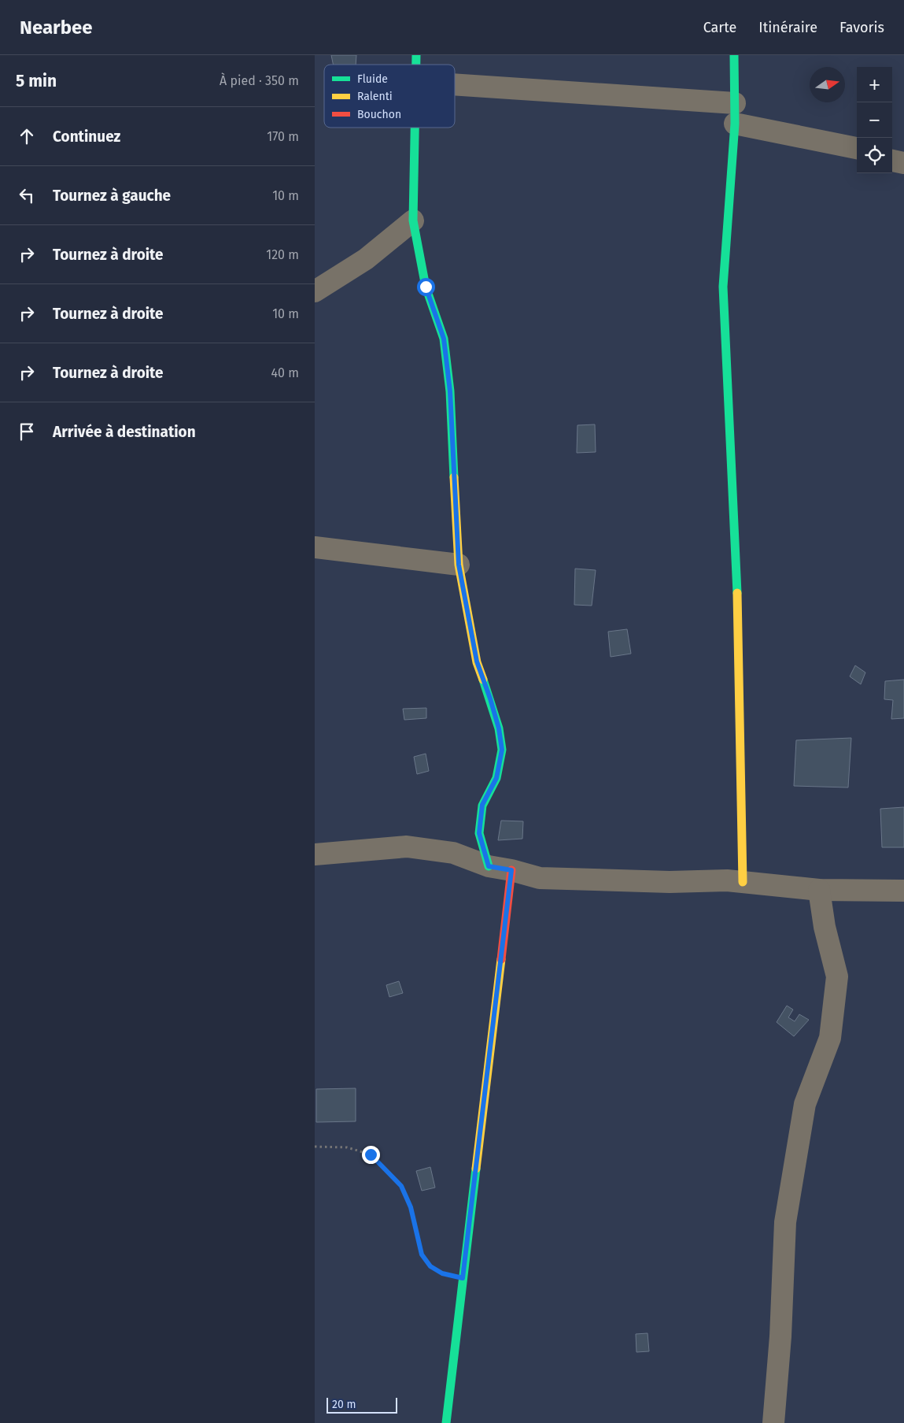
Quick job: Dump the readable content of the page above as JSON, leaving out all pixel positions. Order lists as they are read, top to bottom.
{
  "legend": ["Fluide", "Ralenti", "Bouchon"],
  "scale_bar": "20 m",
  "north": "right",
  "page": {
    "header": "Nearbee",
    "nav": ["Carte", "Itinéraire", "Favoris"],
    "heading": ["5 min", "À pied · 350 m"],
    "map_buttons": ["+", "−"],
    "list": [
      ["Continuez", "170 m"],
      ["Tournez à gauche", "10 m"],
      ["Tournez à droite", "120 m"],
      ["Tournez à droite", "10 m"],
      ["Tournez à droite", "40 m"],
      "Arrivée à destination"
    ],
    "scale": "20 m"
  }
}
